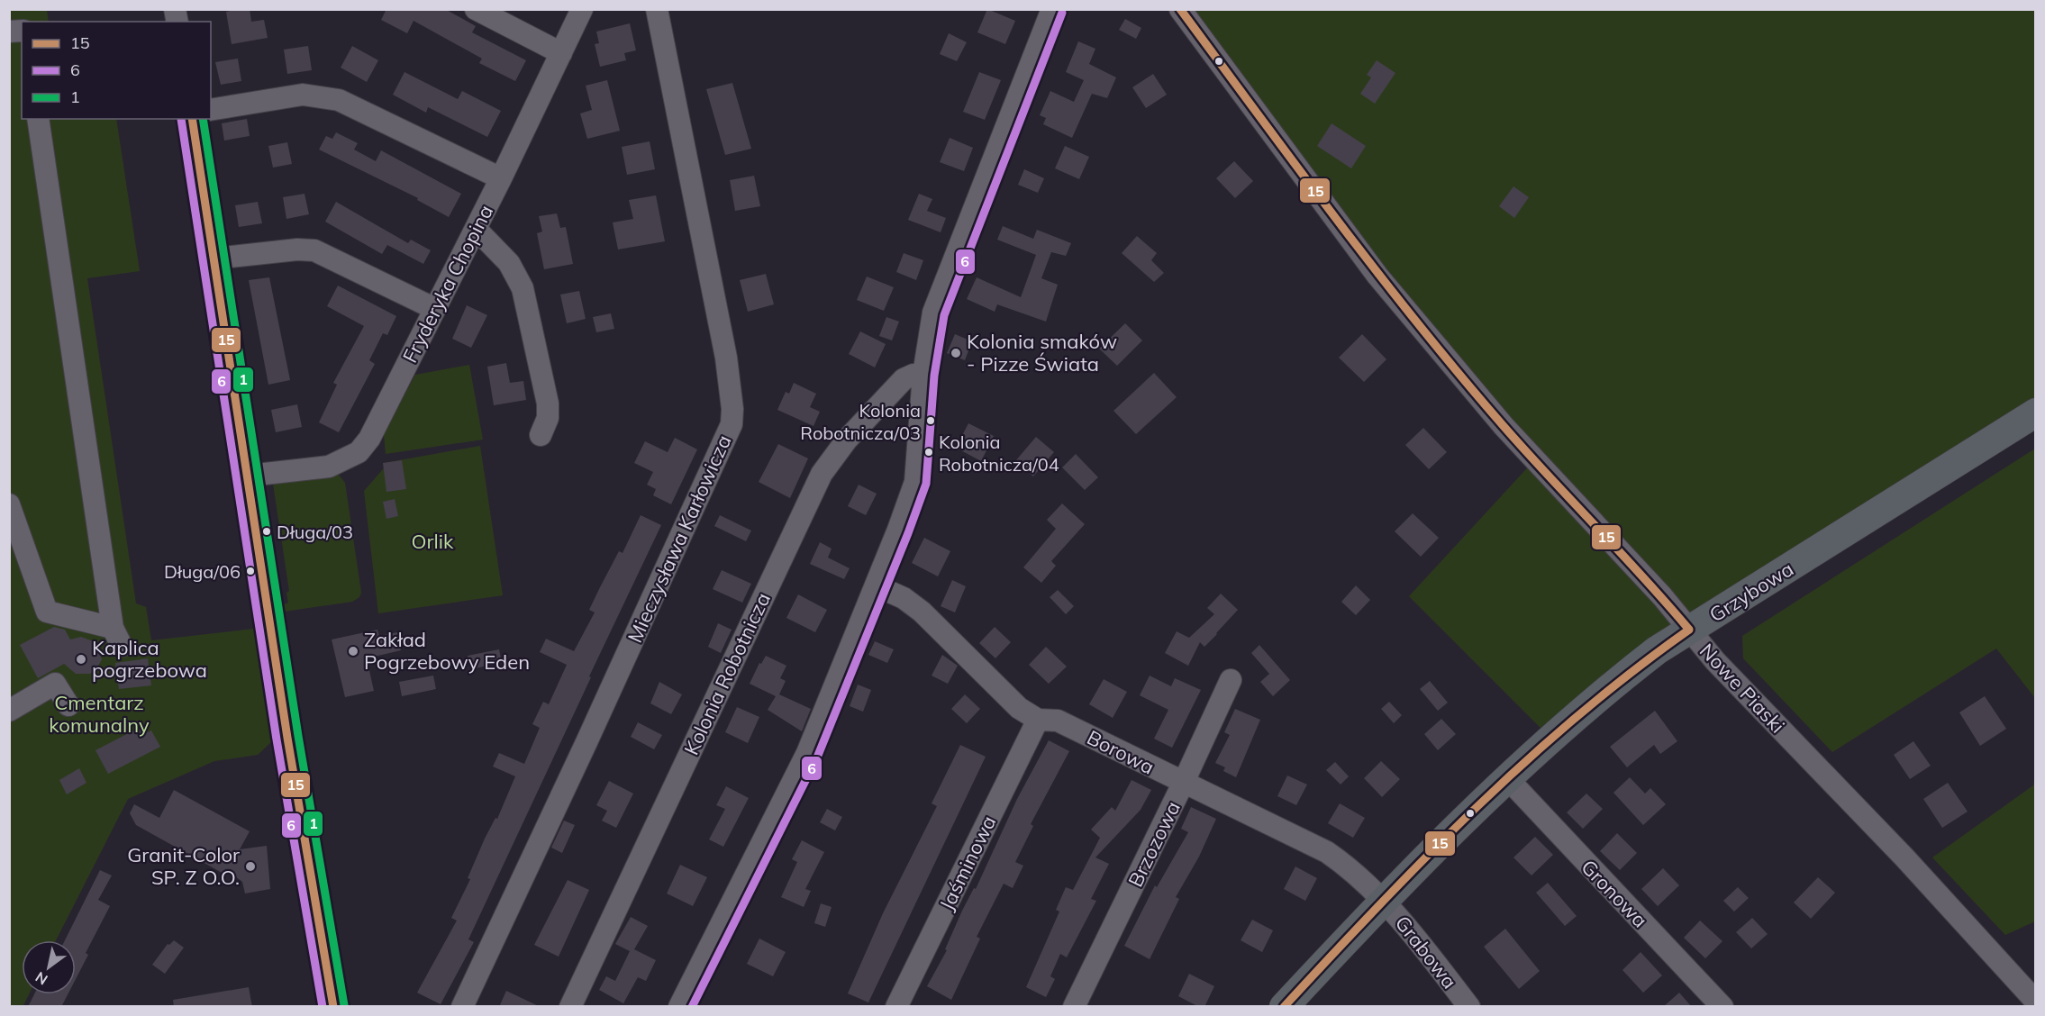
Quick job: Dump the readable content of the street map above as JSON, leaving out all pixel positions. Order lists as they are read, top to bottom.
{
  "streets": {
    "main road": ["Grzybowa"],
    "street": [
      "Fryderyka Chopina",
      "Mieczysława Karłowicza",
      "Kolonia Robotnicza",
      "Nowe Piaski",
      "Borowa",
      "Brzozowa",
      "Jaśminowa",
      "Gronowa",
      "Grabowa"
    ]
  },
  "crossings": [
    ["Grzybowa", "Nowe Piaski"],
    ["Grzybowa", "Borowa"],
    ["Grzybowa", "Gronowa"],
    ["Grzybowa", "Grabowa"],
    ["Borowa", "Brzozowa"],
    ["Borowa", "Jaśminowa"],
    ["Borowa", "Grabowa"]
  ],
  "parks": ["Orlik", "Cmentarz komunalny"],
  "places": [
    "Kolonia smaków - Pizze Świata",
    "Kolonia Robotnicza/03",
    "Kolonia Robotnicza/04",
    "Długa/03",
    "Długa/06",
    "Zakład Pogrzebowy Eden",
    "Kaplica pogrzebowa",
    "Granit-Color SP. Z O.O."
  ],
  "lines": ["transit line 15", "transit line 6", "transit line 1"],
  "legend": ["15", "6", "1"],
  "north": "bottom left"
}
